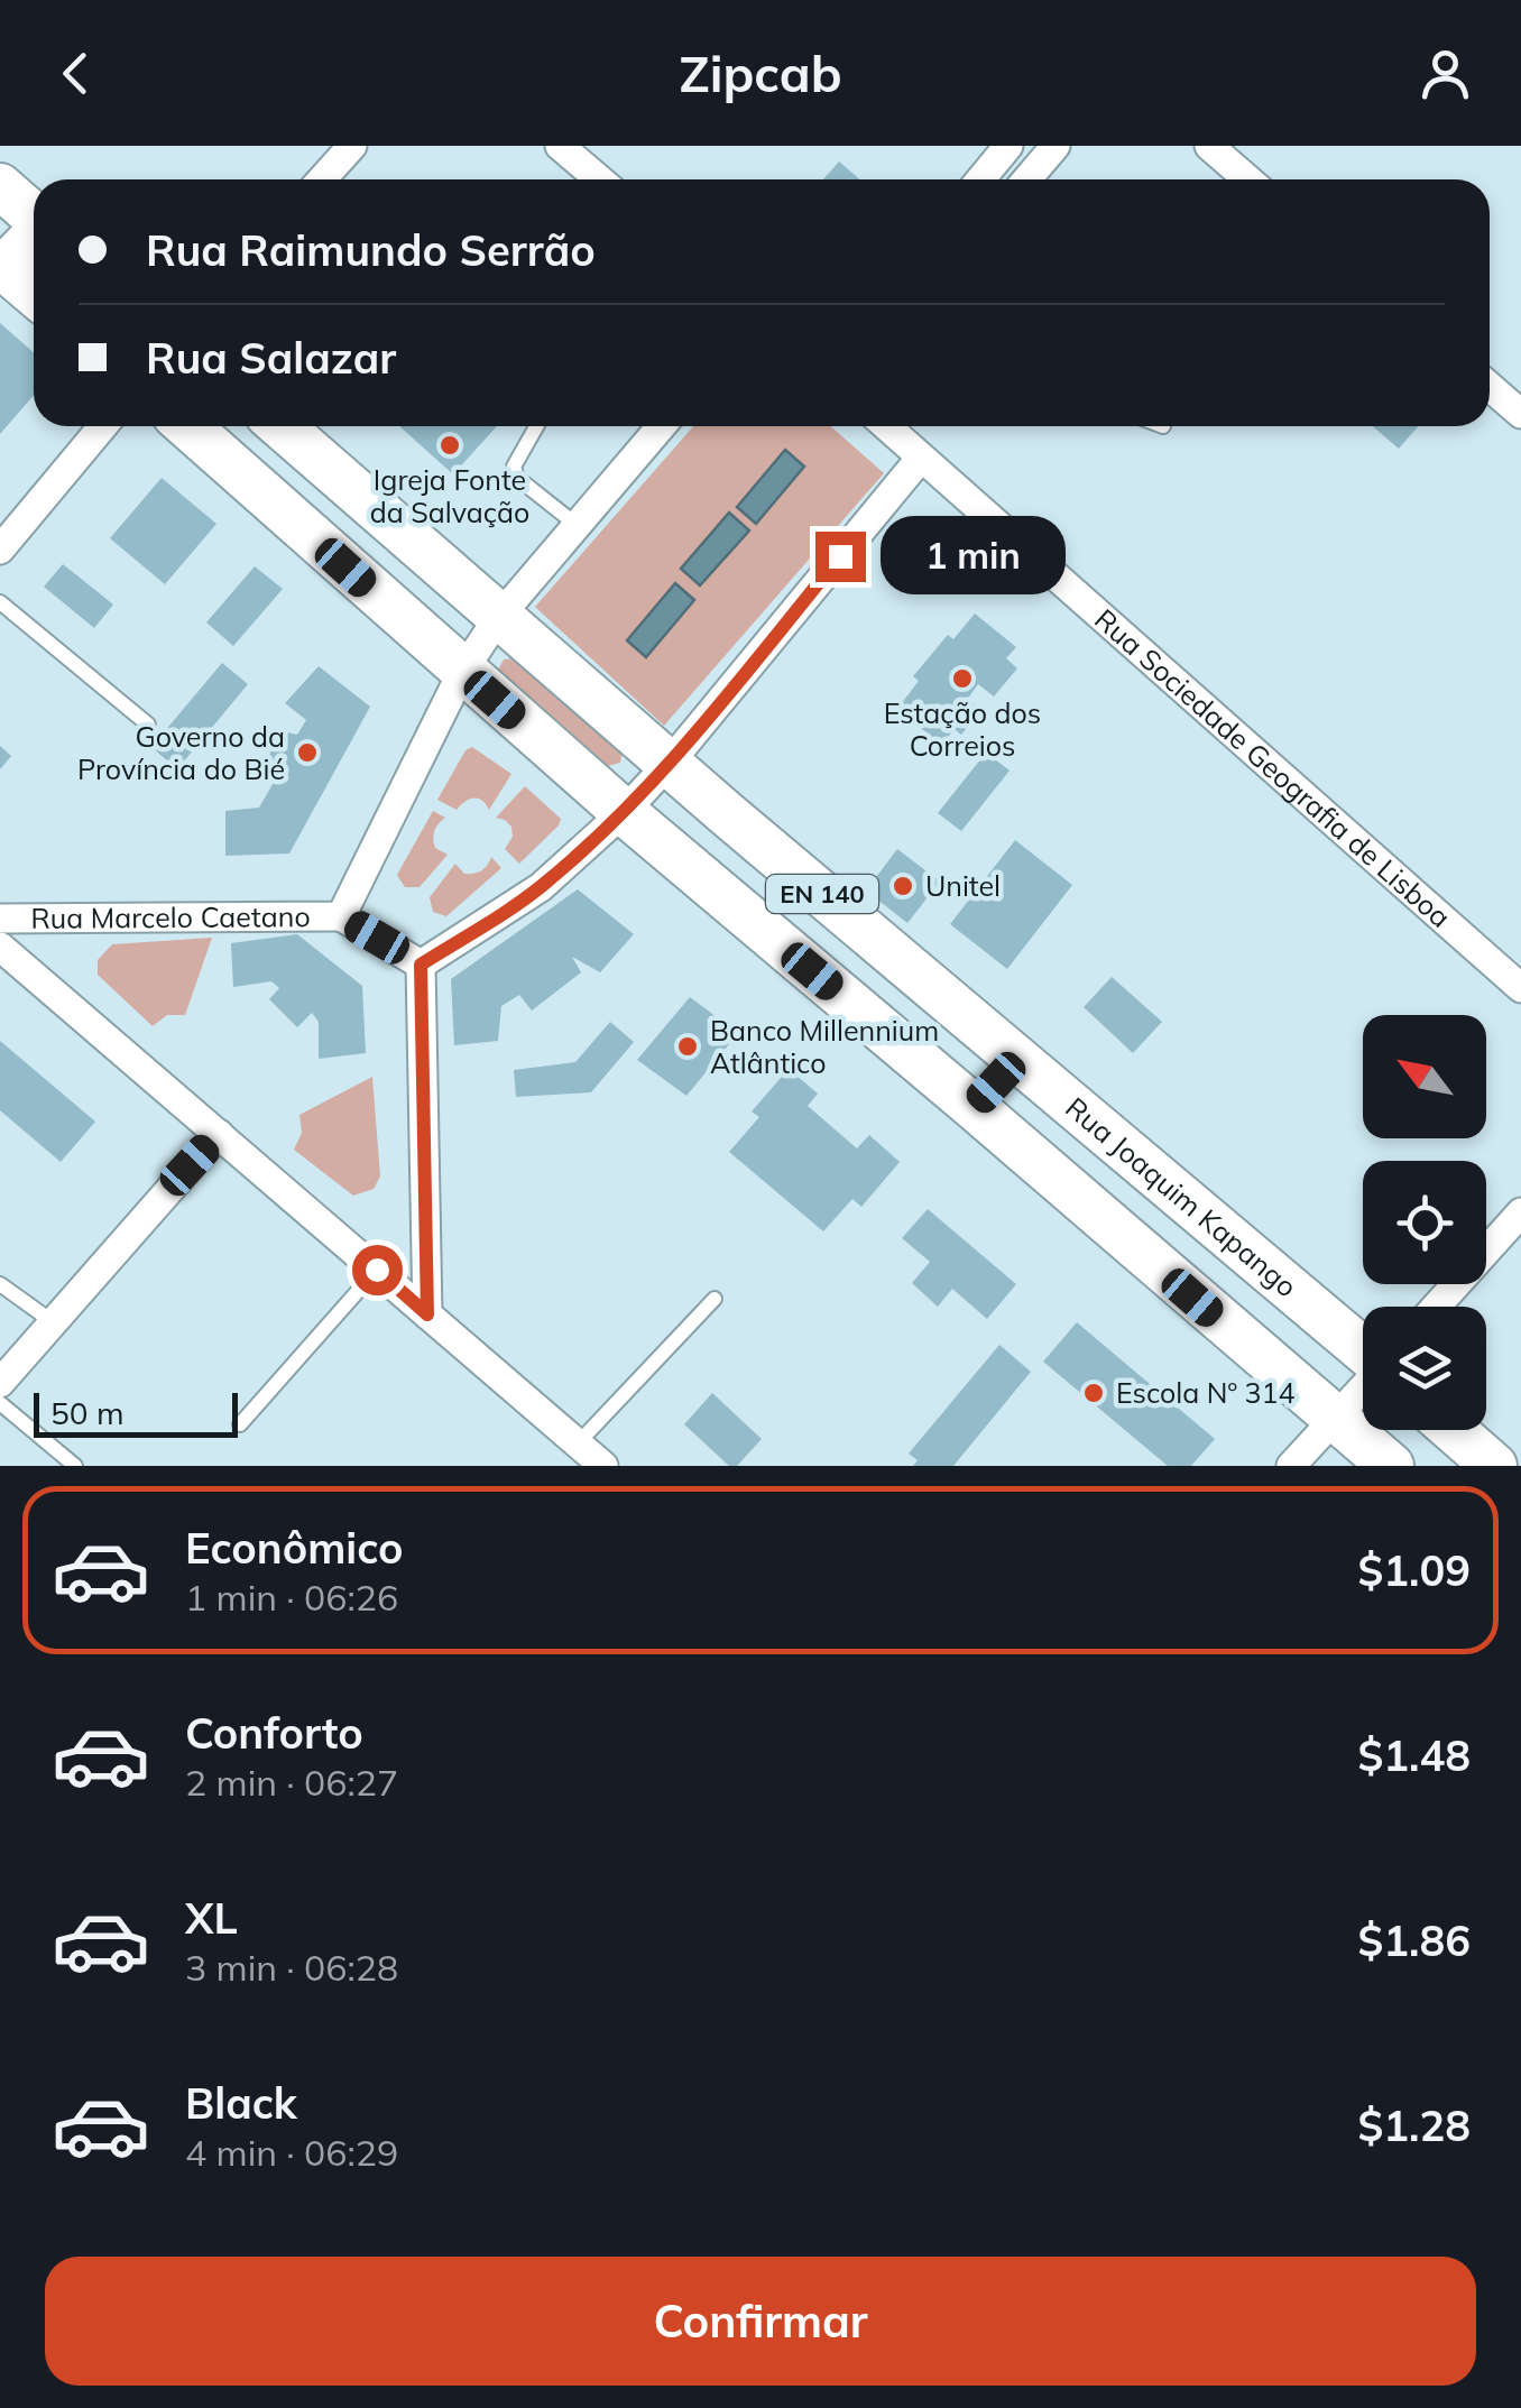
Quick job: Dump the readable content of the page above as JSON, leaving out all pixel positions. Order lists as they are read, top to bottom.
{
  "streets": {
    "main road": ["EN 140", "Rua Joaquim Kapango"],
    "street": ["Rua Sociedade Geografia de Lisboa", "Rua Marcelo Caetano"]
  },
  "crossings": [
    ["EN 140", "Rua Marcelo Caetano"],
    ["Rua Marcelo Caetano", "Rua Joaquim Kapango"]
  ],
  "places": [
    "Igreja Fonte da Salvação",
    "Estação dos Correios",
    "Governo da Província do Bié",
    "Unitel",
    "Banco Millennium Atlântico",
    "Escola Nº 314"
  ],
  "scale_bar": "50 m",
  "north": "top left",
  "page": {
    "header": "Zipcab",
    "banner": ["Rua Raimundo Serrão", "Rua Salazar"],
    "bubble": "1 min",
    "scale": "50 m",
    "list": [
      {
        "name": "Econômico",
        "note": "1 min · 06:26",
        "value": "$1.09"
      },
      {
        "name": "Conforto",
        "note": "2 min · 06:27",
        "value": "$1.48"
      },
      {
        "name": "XL",
        "note": "3 min · 06:28",
        "value": "$1.86"
      },
      {
        "name": "Black",
        "note": "4 min · 06:29",
        "value": "$1.28"
      }
    ],
    "buttons": "Confirmar"
  }
}
